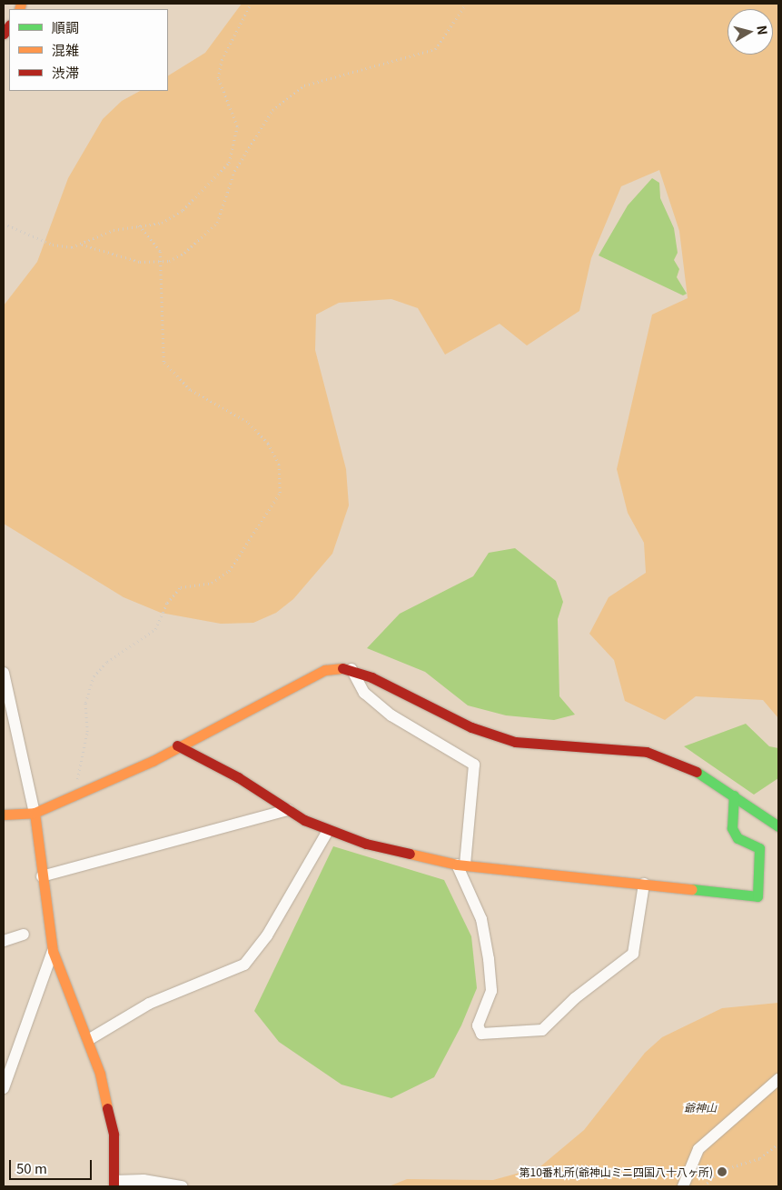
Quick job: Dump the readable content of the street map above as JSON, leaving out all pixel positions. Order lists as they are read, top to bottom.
{
  "parks": ["爺神山"],
  "places": ["第10番札所(爺神山ミニ四国八十八ヶ所)"],
  "legend": ["順調", "混雑", "渋滞"],
  "scale_bar": "50 m",
  "north": "right"
}
